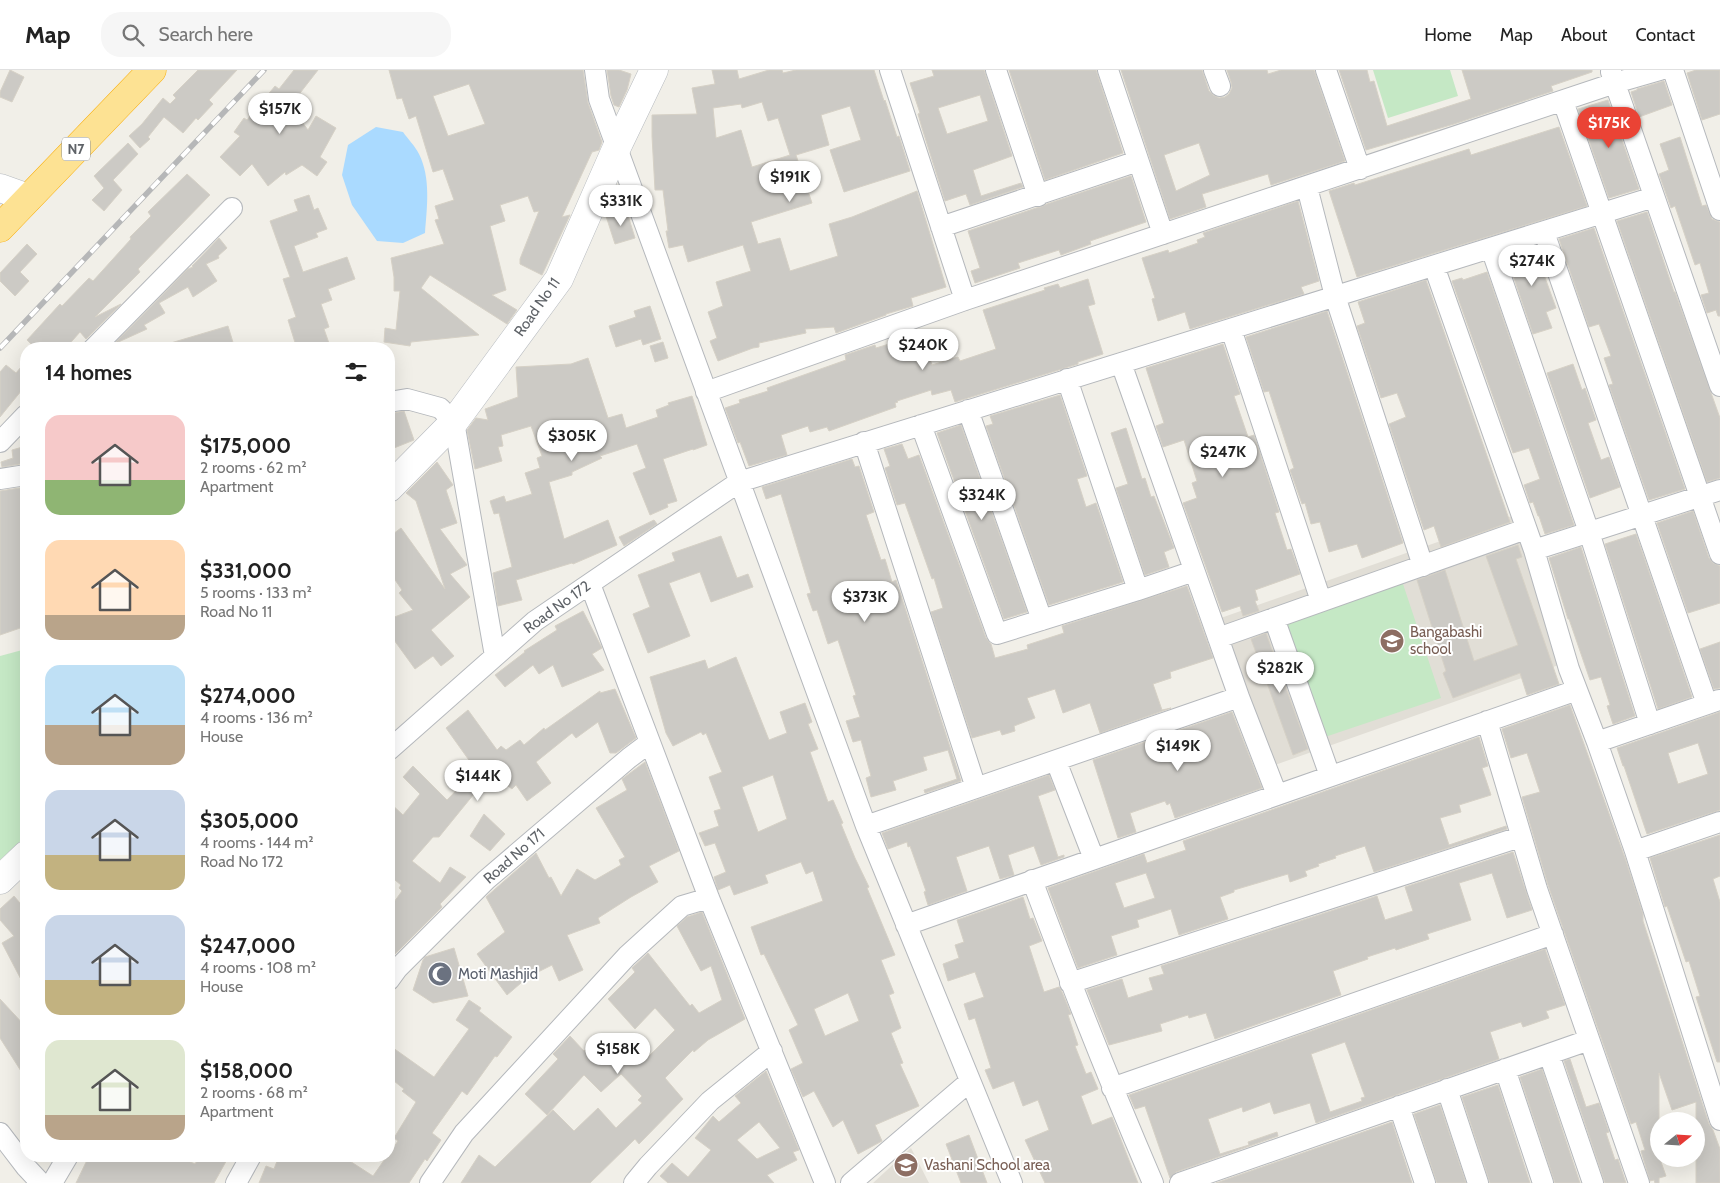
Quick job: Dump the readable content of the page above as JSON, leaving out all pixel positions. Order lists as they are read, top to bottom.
{
  "streets": {
    "highway": ["N7"],
    "street": ["Road No 11", "Road No 172", "Road No 171"]
  },
  "places": {
    "school or university": ["Bangabashi school", "Vashani School area"],
    "mosque": ["Moti Mashjid"]
  },
  "north": "right",
  "page": {
    "header": "Map",
    "search": "Search here",
    "nav": [
      "Home",
      "Map",
      "About",
      "Contact"
    ],
    "price": [
      "$157K",
      "$175K",
      "$191K",
      "$331K",
      "$274K",
      "$240K",
      "$305K",
      "$247K",
      "$324K",
      "$373K",
      "$282K",
      "$149K",
      "$144K",
      "$158K"
    ],
    "heading": "14 homes",
    "list": [
      {
        "name": "$175,000",
        "note": "2 rooms · 62 m² · Apartment"
      },
      {
        "name": "$331,000",
        "note": "5 rooms · 133 m² · Road No 11"
      },
      {
        "name": "$274,000",
        "note": "4 rooms · 136 m² · House"
      },
      {
        "name": "$305,000",
        "note": "4 rooms · 144 m² · Road No 172"
      },
      {
        "name": "$247,000",
        "note": "4 rooms · 108 m² · House"
      },
      {
        "name": "$158,000",
        "note": "2 rooms · 68 m² · Apartment"
      }
    ]
  }
}
